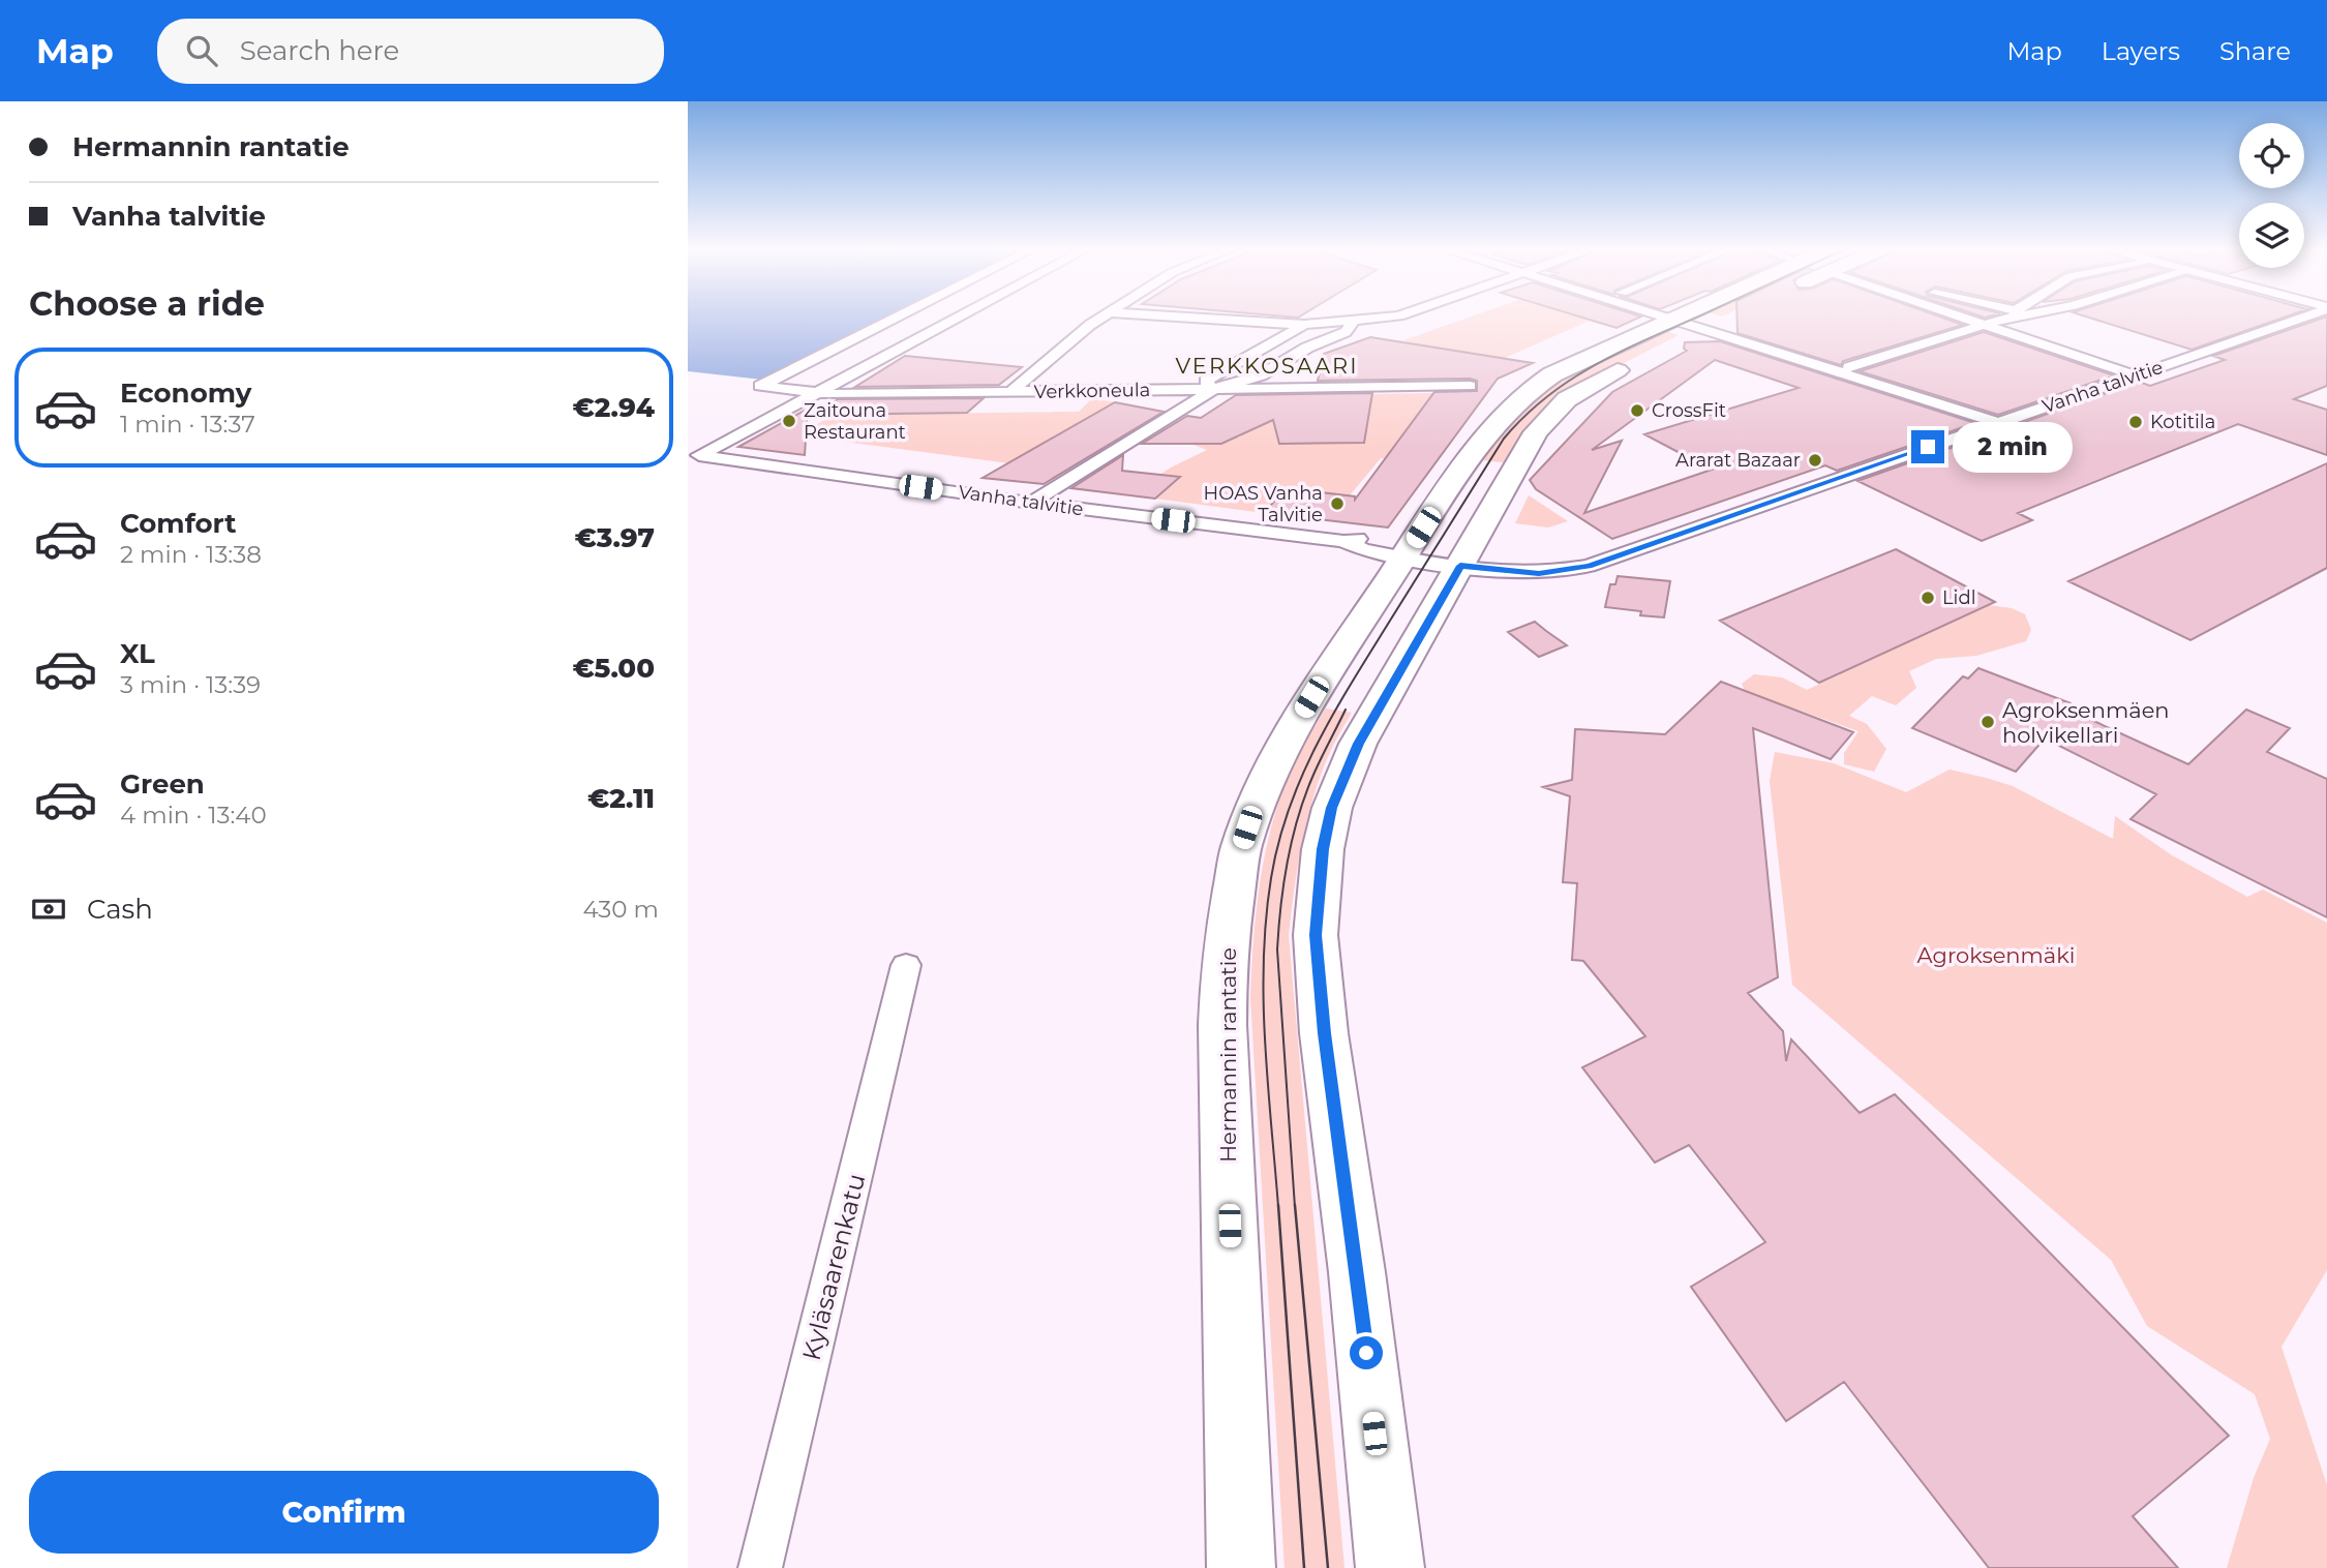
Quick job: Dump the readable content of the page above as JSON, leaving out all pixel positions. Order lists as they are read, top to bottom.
{
  "streets": {
    "main road": ["Hermannin rantatie"],
    "street": ["Vanha talvitie", "Verkkoneula", "Kyläsaarenkatu"]
  },
  "crossings": [
    ["Vanha talvitie", "Verkkoneula"],
    ["Vanha talvitie", "Hermannin rantatie"]
  ],
  "districts": ["VERKKOSAARI"],
  "parks": ["Agroksenmäki"],
  "places": [
    "CrossFit",
    "Zaitouna Restaurant",
    "Kotitila",
    "Ararat Bazaar",
    "HOAS Vanha Talvitie",
    "Lidl",
    "Agroksenmäen holvikellari"
  ],
  "page": {
    "header": "Map",
    "search": "Search here",
    "nav": ["Map", "Layers", "Share"],
    "banner": ["Hermannin rantatie", "Vanha talvitie"],
    "heading": "Choose a ride",
    "list": [
      {
        "name": "Economy",
        "note": "1 min · 13:37",
        "value": "€2.94"
      },
      {
        "name": "Comfort",
        "note": "2 min · 13:38",
        "value": "€3.97"
      },
      {
        "name": "XL",
        "note": "3 min · 13:39",
        "value": "€5.00"
      },
      {
        "name": "Green",
        "note": "4 min · 13:40",
        "value": "€2.11"
      }
    ],
    "bubble": "2 min",
    "pay": ["Cash", "430 m"],
    "buttons": "Confirm"
  }
}
